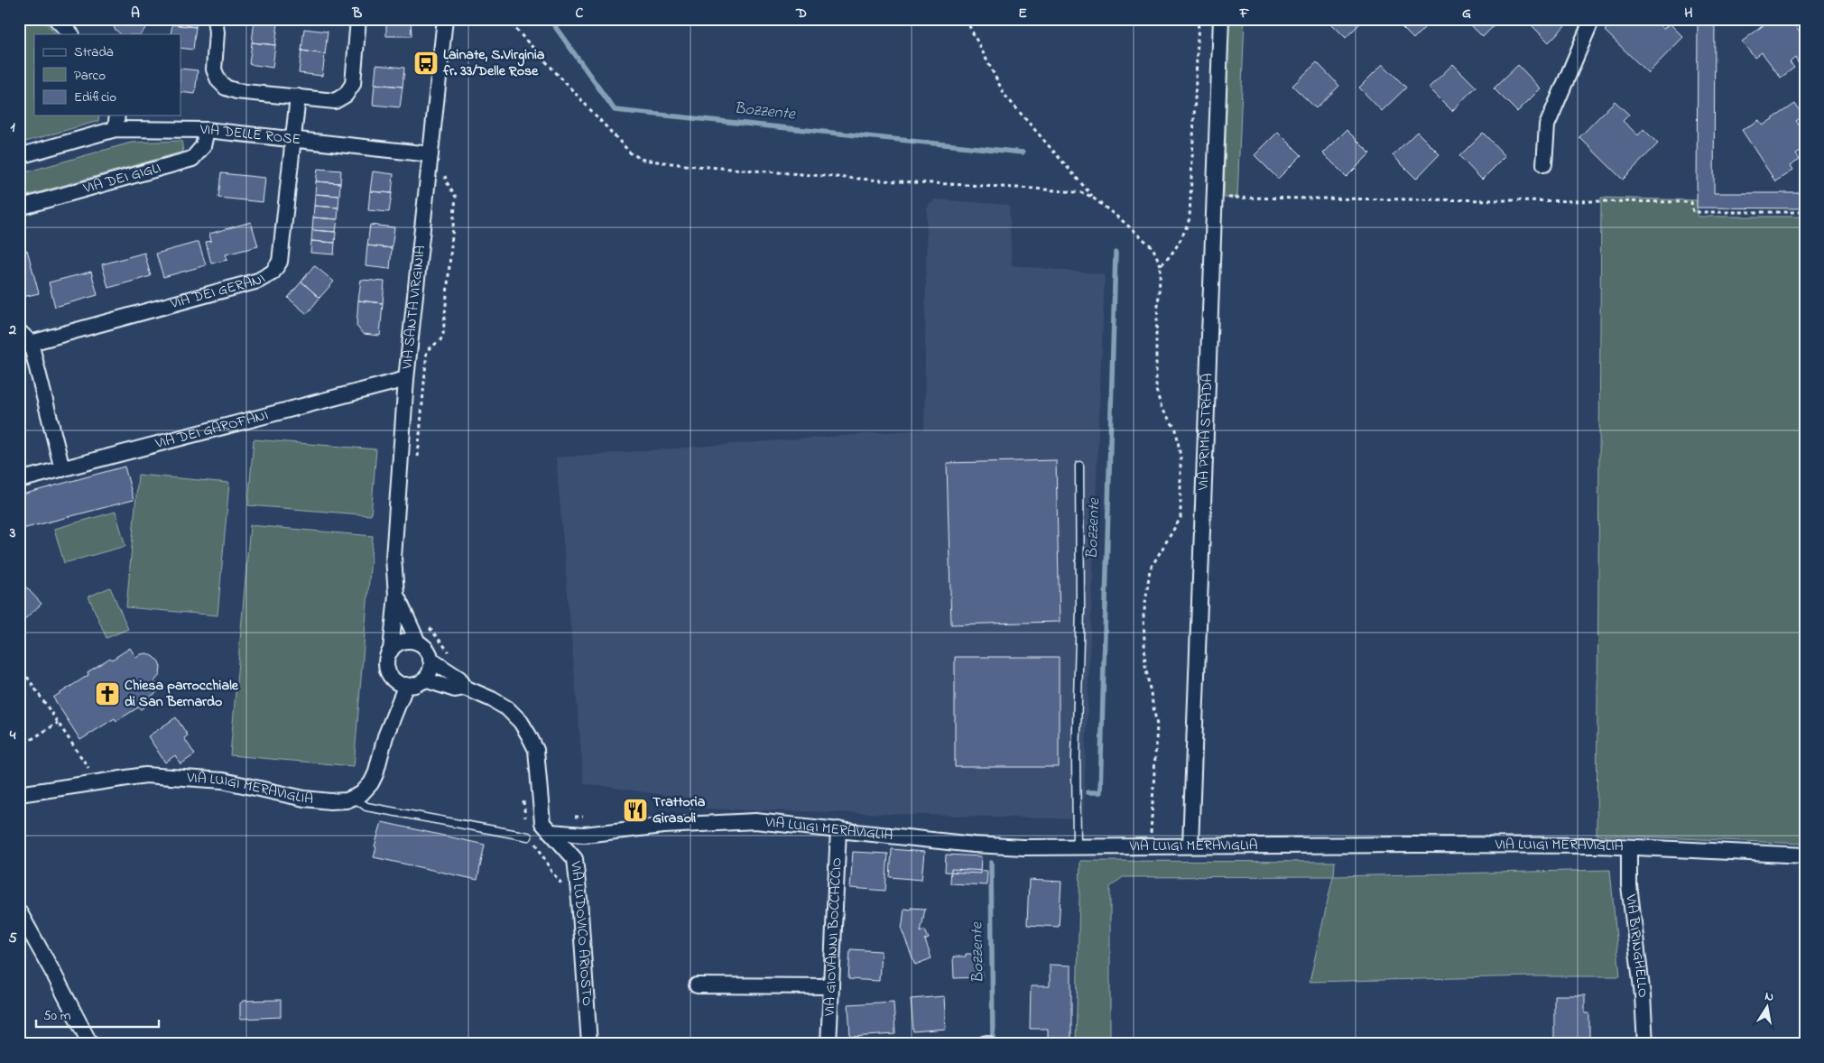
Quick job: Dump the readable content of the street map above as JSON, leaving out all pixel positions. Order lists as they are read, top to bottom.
{
  "streets": {
    "street": [
      "VIA DELLE ROSE",
      "VIA DEI GIGLI",
      "VIA DEI GERANI",
      "VIA SANTA VIRGINIA",
      "VIA DEI GAROFANI",
      "VIA PRIMA STRADA",
      "VIA LUIGI MERAVIGLIA",
      "VIA LUDOVICO ARIOSTO",
      "VIA GIOVANNI BOCCACCIO",
      "VIA BIRINGHELLO"
    ]
  },
  "crossings": [
    ["VIA DELLE ROSE", "VIA DEI GIGLI"],
    ["VIA DELLE ROSE", "VIA DEI GERANI"],
    ["VIA DELLE ROSE", "VIA SANTA VIRGINIA"],
    ["VIA SANTA VIRGINIA", "VIA DEI GAROFANI"],
    ["VIA PRIMA STRADA", "VIA LUIGI MERAVIGLIA"],
    ["VIA LUIGI MERAVIGLIA", "VIA LUDOVICO ARIOSTO"],
    ["VIA LUIGI MERAVIGLIA", "VIA GIOVANNI BOCCACCIO"],
    ["VIA LUIGI MERAVIGLIA", "VIA BIRINGHELLO"]
  ],
  "water": ["Bozzente"],
  "places": {
    "bus stop": ["Lainate, S.Virginia fr. 33/Delle Rose"],
    "church": ["Chiesa parrocchiale di San Bernardo"],
    "restaurant": ["Trattoria Girasoli"]
  },
  "legend": ["Strada", "Parco", "Edificio"],
  "scale_bar": "50 m",
  "north": "top",
  "grid": {
    "columns": [
      "A",
      "B",
      "C",
      "D",
      "E",
      "F",
      "G",
      "H"
    ],
    "rows": [
      "1",
      "2",
      "3",
      "4",
      "5"
    ]
  }
}
